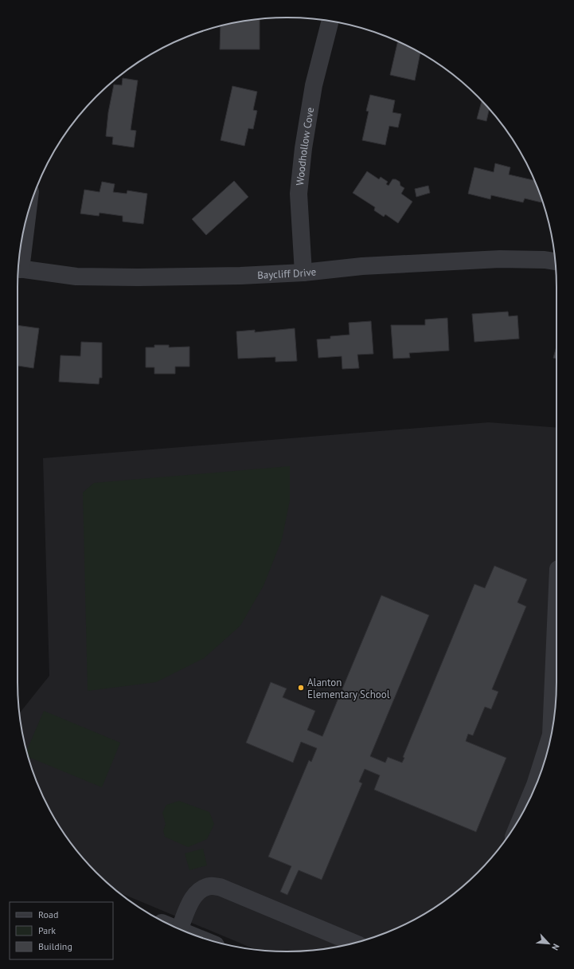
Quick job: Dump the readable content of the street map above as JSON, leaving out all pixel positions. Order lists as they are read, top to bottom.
{
  "streets": {
    "street": ["Woodhollow Cove", "Baycliff Drive"]
  },
  "crossings": [
    ["Woodhollow Cove", "Baycliff Drive"]
  ],
  "places": ["Alanton Elementary School"],
  "legend": ["Road", "Park", "Building"],
  "north": "bottom right"
}
